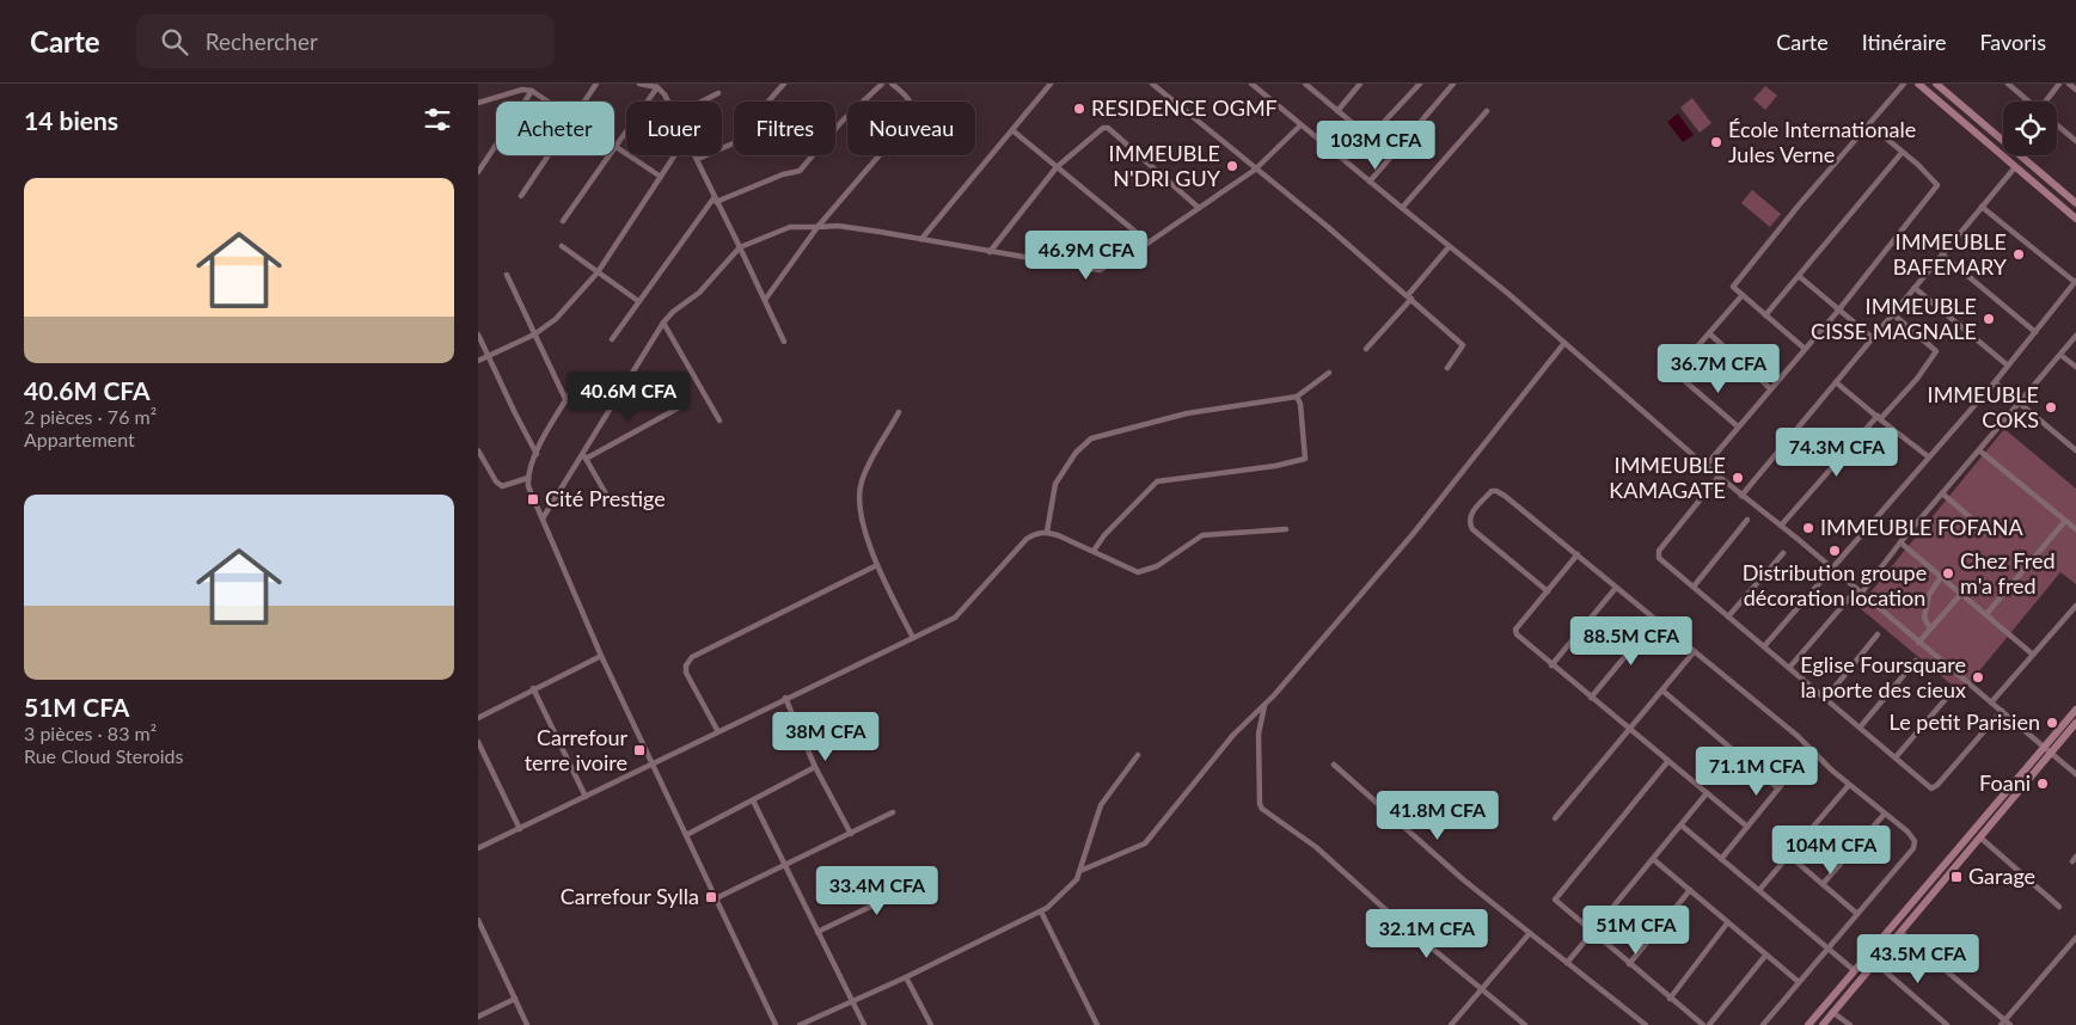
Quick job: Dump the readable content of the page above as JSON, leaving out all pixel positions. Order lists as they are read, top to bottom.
{
  "places": {
    "other": [
      "RESIDENCE OGMF",
      "École Internationale Jules Verne",
      "IMMEUBLE N'DRI GUY",
      "IMMEUBLE BAFEMARY",
      "IMMEUBLE CISSE MAGNALE",
      "IMMEUBLE COKS",
      "IMMEUBLE KAMAGATE",
      "IMMEUBLE FOFANA",
      "Distribution groupe décoration location",
      "Chez Fred m'a fred",
      "Eglise Foursquare la porte des cieux",
      "Le petit Parisien",
      "Foani"
    ],
    "transit": [
      "Cité Prestige",
      "Carrefour terre ivoire",
      "Garage",
      "Carrefour Sylla"
    ]
  },
  "page": {
    "header": "Carte",
    "search": "Rechercher",
    "nav": ["Carte", "Itinéraire", "Favoris"],
    "heading": "14 biens",
    "chip": [
      "Acheter",
      "Louer",
      "Filtres",
      "Nouveau"
    ],
    "price": [
      "103M CFA",
      "46.9M CFA",
      "36.7M CFA",
      "40.6M CFA",
      "74.3M CFA",
      "88.5M CFA",
      "38M CFA",
      "71.1M CFA",
      "41.8M CFA",
      "104M CFA",
      "33.4M CFA",
      "51M CFA",
      "32.1M CFA",
      "43.5M CFA"
    ],
    "list": [
      {
        "name": "40.6M CFA",
        "note": "2 pièces · 76 m² · Appartement"
      },
      {
        "name": "51M CFA",
        "note": "3 pièces · 83 m² · Rue Cloud Steroids"
      }
    ]
  }
}
